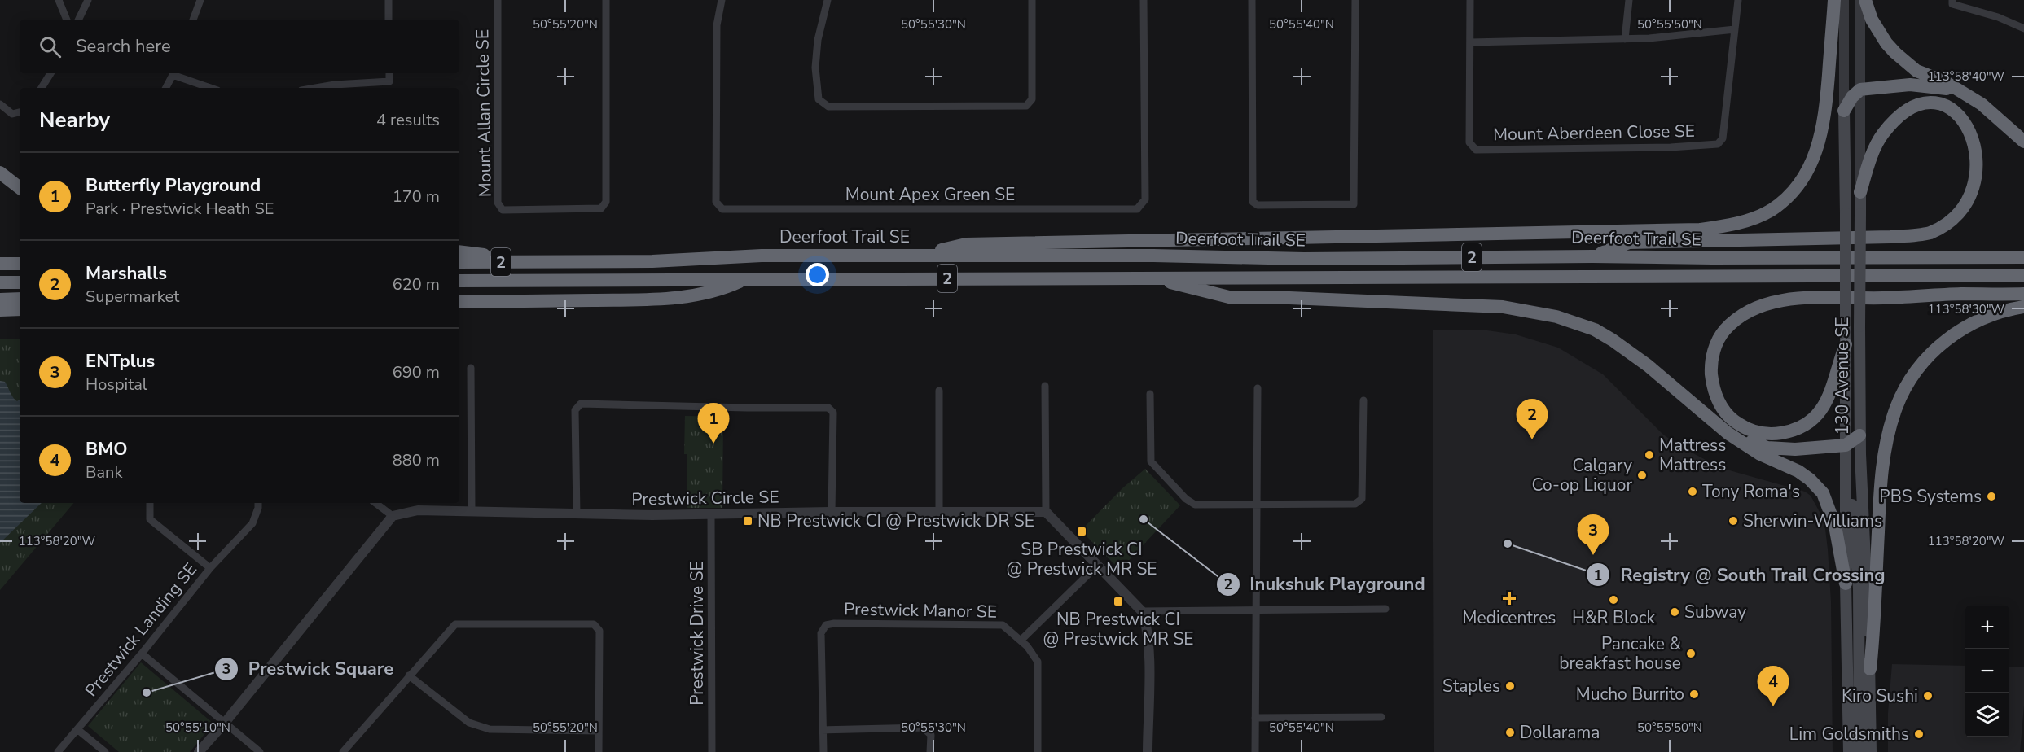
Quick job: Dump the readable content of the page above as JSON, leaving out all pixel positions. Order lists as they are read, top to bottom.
{
  "streets": {
    "highway": ["Deerfoot Trail SE", "2"],
    "main road": ["130 Avenue SE"],
    "street": [
      "Mount Allan Circle SE",
      "Mount Aberdeen Close SE",
      "Mount Apex Green SE",
      "Prestwick Circle SE",
      "Prestwick Manor SE",
      "Prestwick Landing SE",
      "Prestwick Drive SE"
    ]
  },
  "crossings": [
    ["Prestwick Circle SE", "Prestwick Drive SE"]
  ],
  "places": {
    "other": [
      "Mattress Mattress",
      "Calgary Co-op Liquor",
      "Tony Roma's",
      "PBS Systems",
      "Inukshuk Playground",
      "Sherwin-Williams",
      "Registry @ South Trail Crossing",
      "H&R Block",
      "Subway",
      "Pancake & breakfast house",
      "Staples",
      "Prestwick Square",
      "Mucho Burrito",
      "Kiro Sushi",
      "Dollarama",
      "Lim Goldsmiths"
    ],
    "transit": ["NB Prestwick CI @ Prestwick DR SE", "SB Prestwick CI @ Prestwick MR SE", "NB Prestwick CI @ Prestwick MR SE"],
    "health": ["Medicentres"]
  },
  "page": {
    "search": "Search here",
    "heading": ["Nearby", "4 results"],
    "list": [
      {
        "mark": "1",
        "name": "Butterfly Playground",
        "note": "Park · Prestwick Heath SE",
        "value": "170 m"
      },
      {
        "mark": "2",
        "name": "Marshalls",
        "note": "Supermarket",
        "value": "620 m"
      },
      {
        "mark": "3",
        "name": "ENTplus",
        "note": "Hospital",
        "value": "690 m"
      },
      {
        "mark": "4",
        "name": "BMO",
        "note": "Bank",
        "value": "880 m"
      }
    ],
    "pins": [
      "2",
      "1",
      "3",
      "4"
    ],
    "map_buttons": ["+", "−"]
  },
  "coordinates": [
    "50°55'20\"N",
    "50°55'30\"N",
    "50°55'40\"N",
    "50°55'50\"N",
    "113°58'40\"W",
    "113°58'30\"W",
    "113°58'20\"W",
    "50°55'10\"N"
  ]
}
